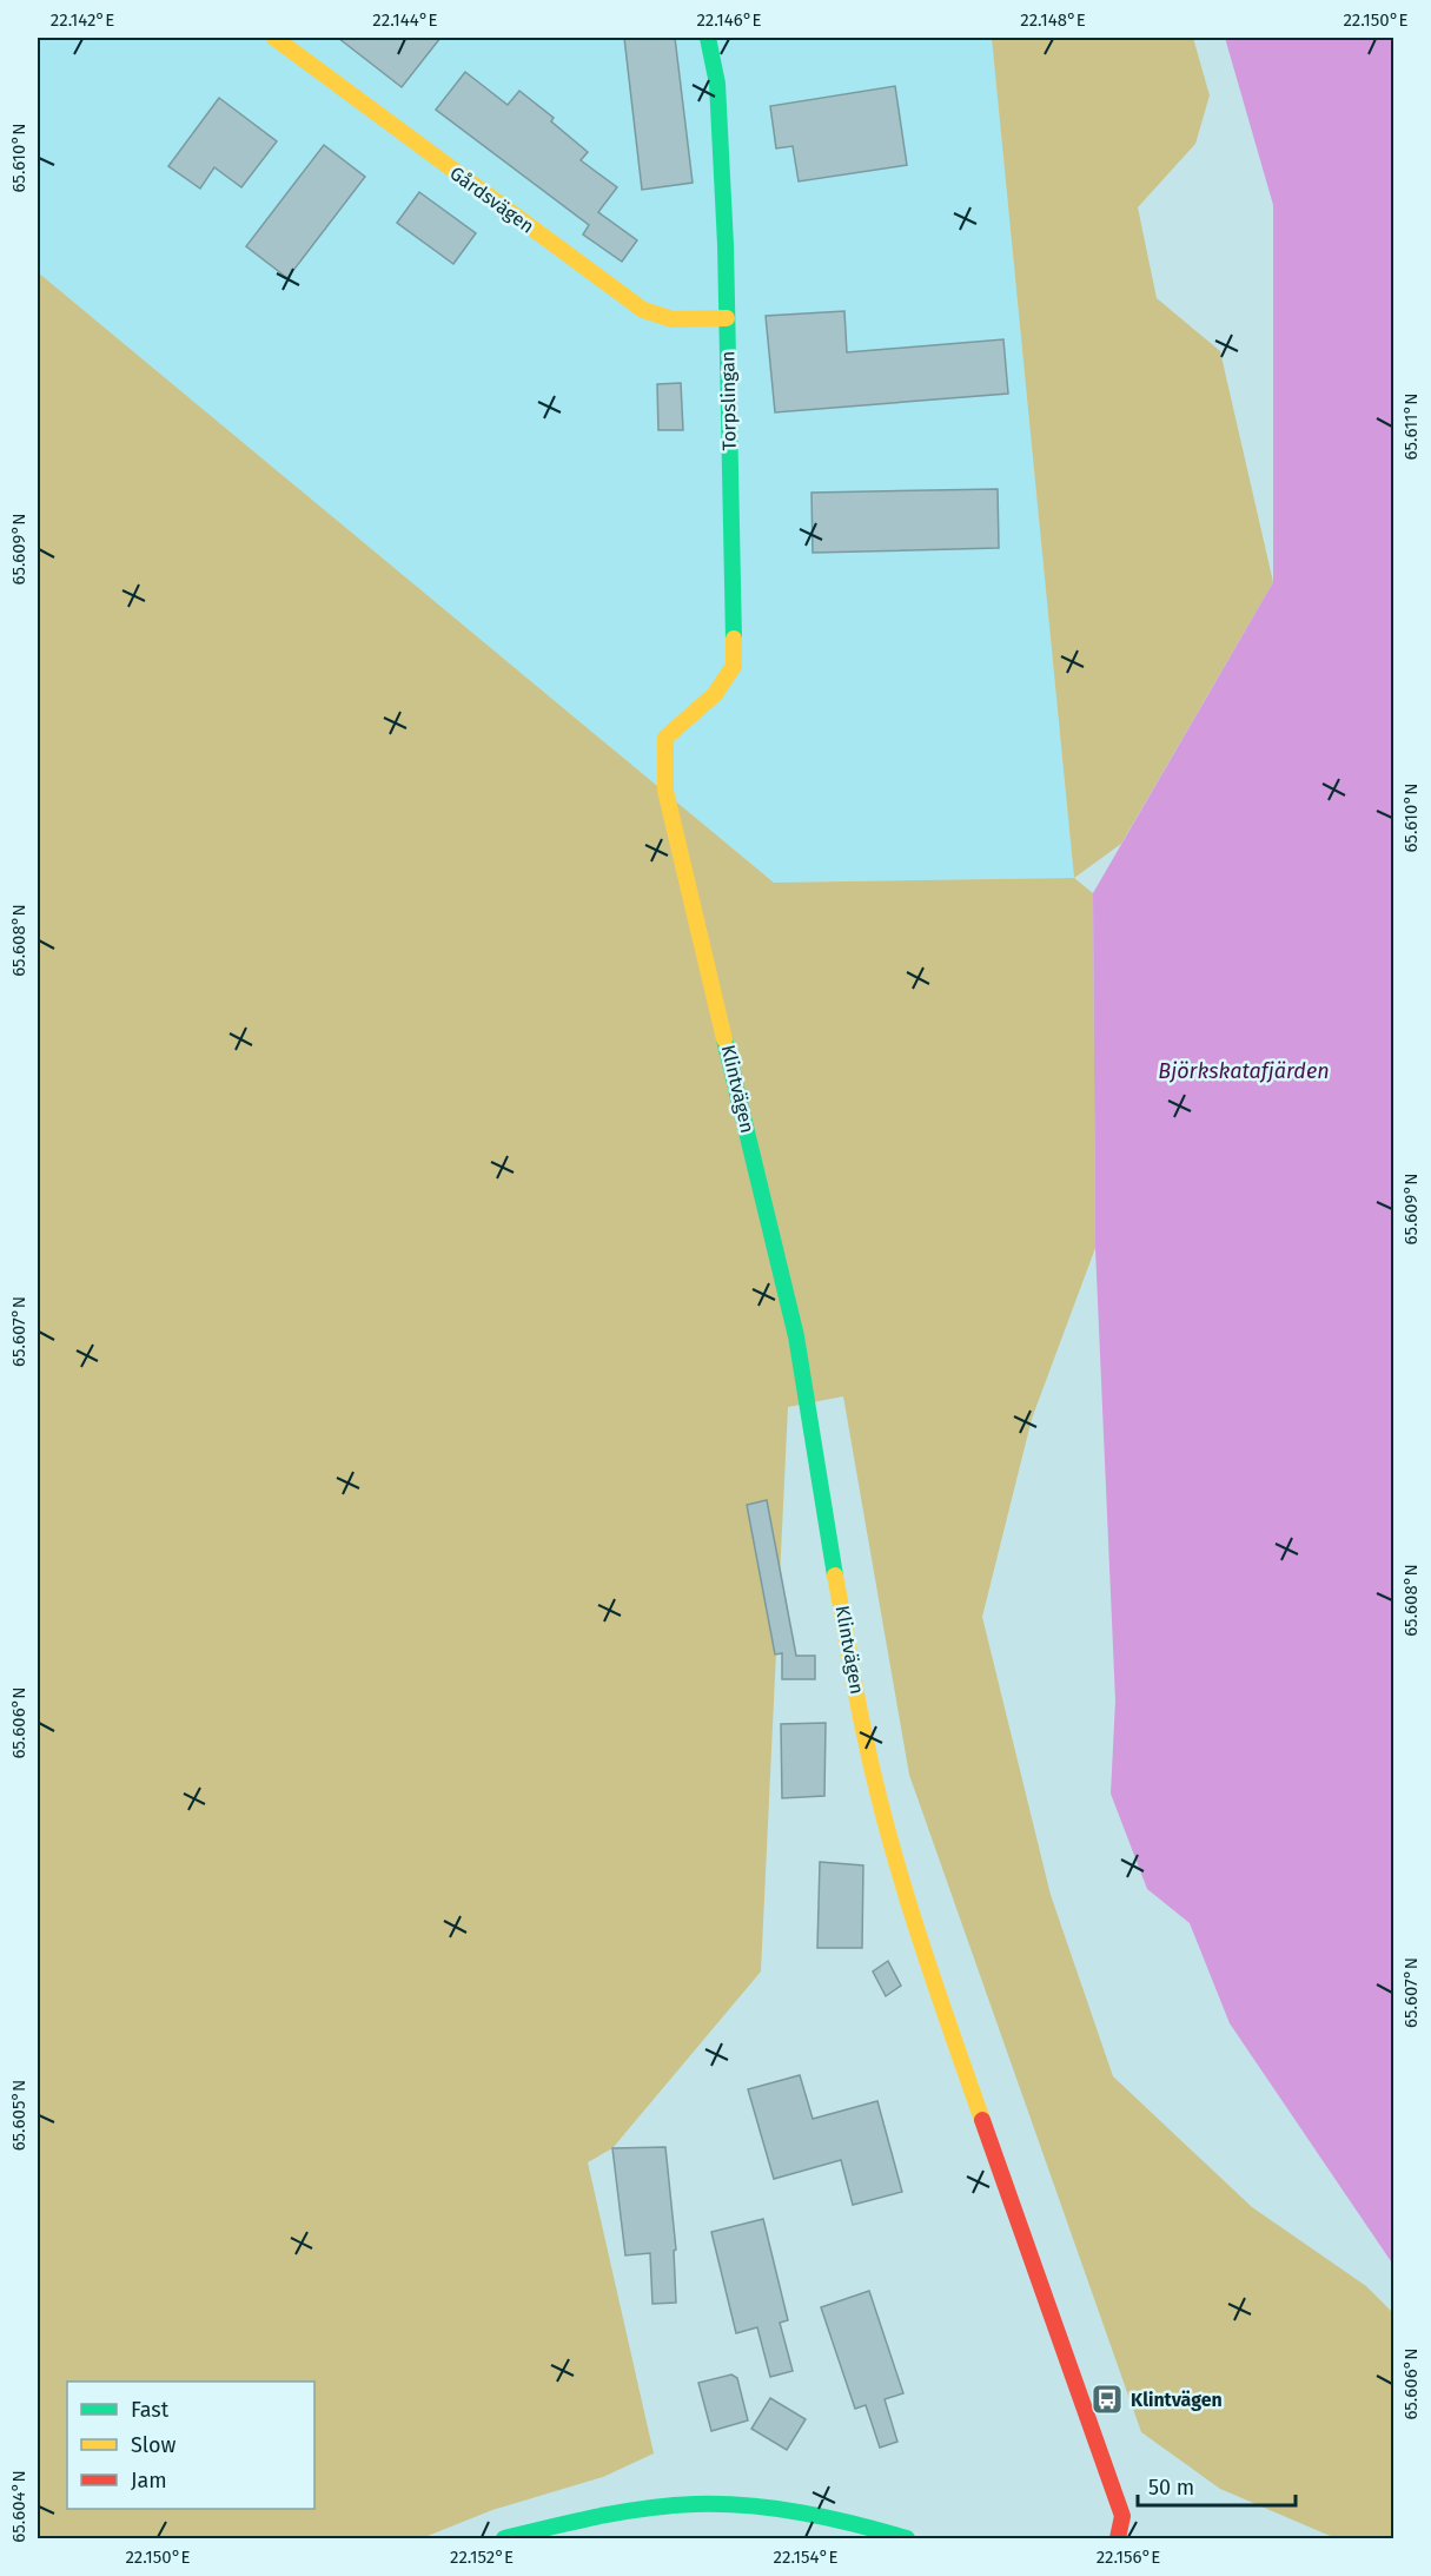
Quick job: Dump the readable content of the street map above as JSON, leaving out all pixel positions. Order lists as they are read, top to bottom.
{
  "streets": {
    "street": ["Gårdsvägen", "Torpslingan", "Klintvägen"]
  },
  "crossings": [
    ["Gårdsvägen", "Torpslingan"],
    ["Torpslingan", "Klintvägen"]
  ],
  "water": ["Björkskatafjärden"],
  "places": {
    "bus stop": ["Klintvägen"]
  },
  "legend": ["Fast", "Slow", "Jam"],
  "scale_bar": "50 m",
  "coordinates": [
    "22.142°E",
    "22.144°E",
    "22.146°E",
    "22.148°E",
    "22.150°E",
    "65.610°N",
    "65.611°N",
    "65.609°N",
    "65.608°N",
    "65.607°N",
    "65.606°N",
    "65.605°N",
    "65.604°N",
    "22.152°E",
    "22.154°E",
    "22.156°E"
  ]
}
